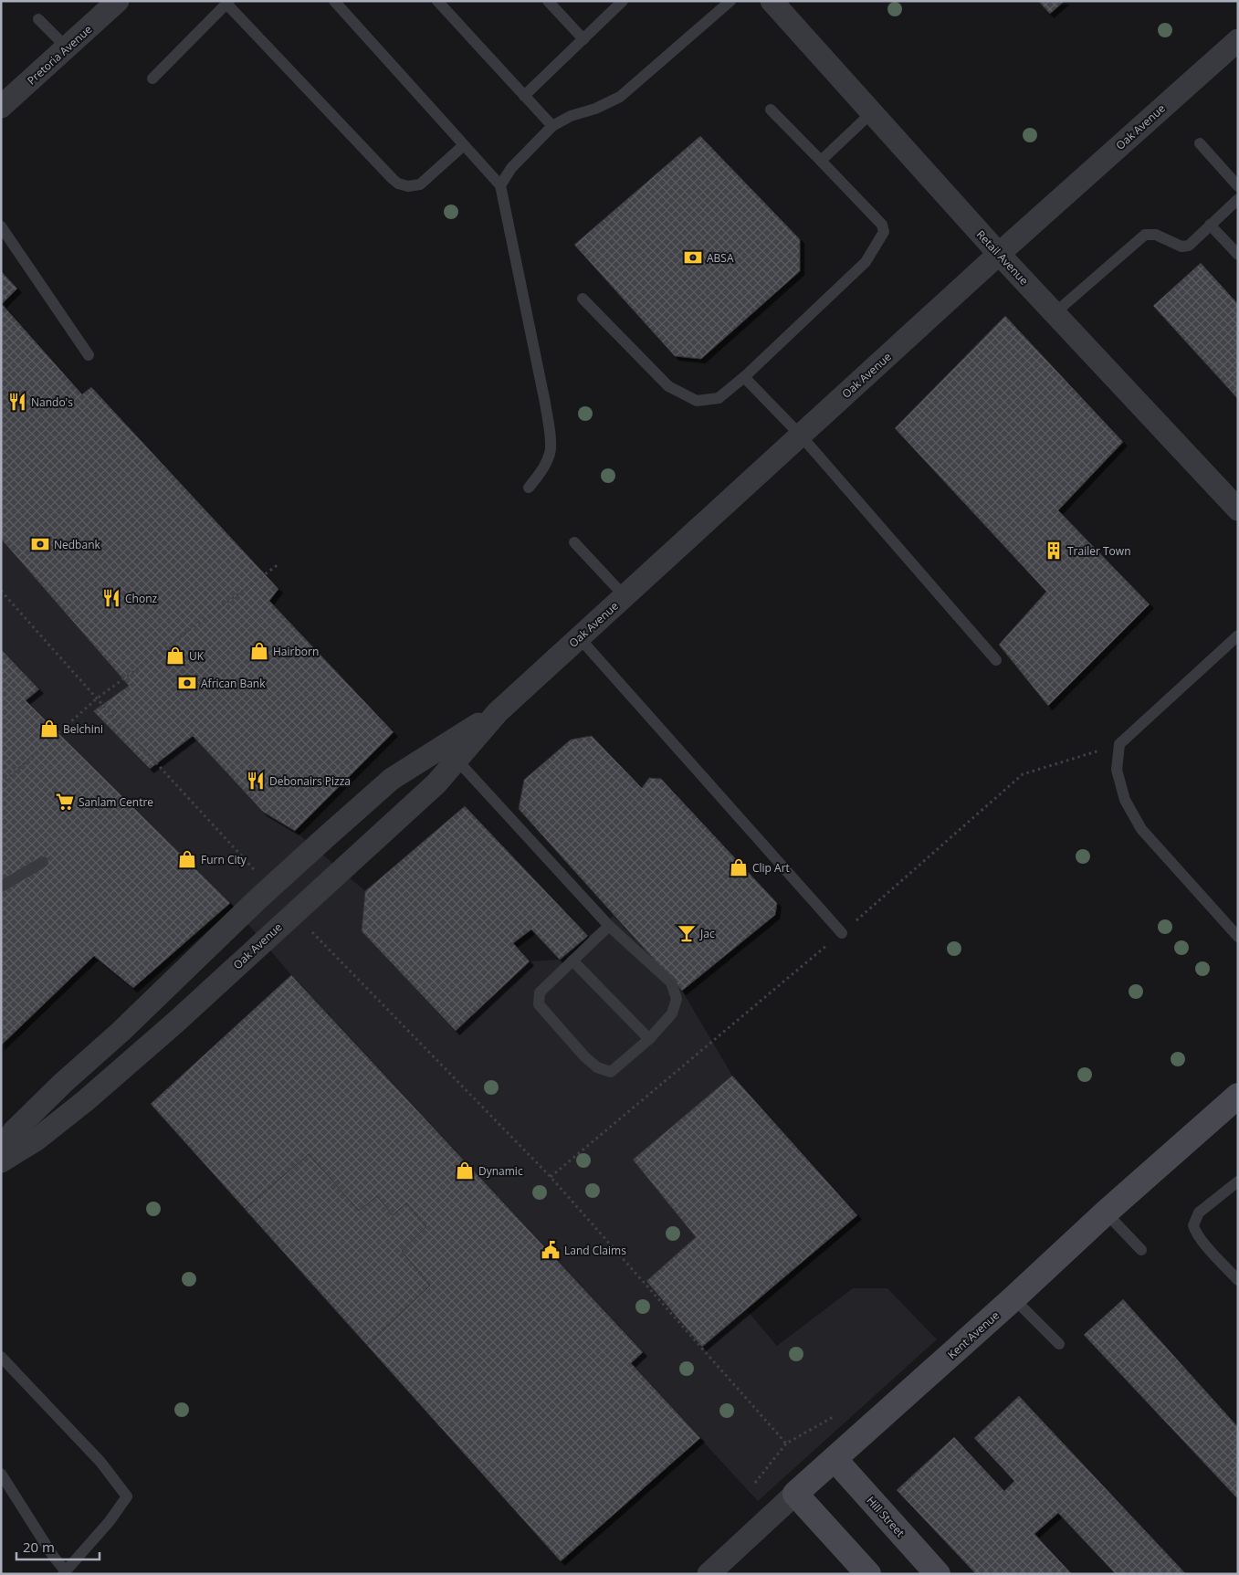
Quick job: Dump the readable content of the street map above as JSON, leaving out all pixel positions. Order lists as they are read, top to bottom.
{
  "streets": {
    "main road": ["Kent Avenue", "Hill Street"],
    "street": ["Pretoria Avenue", "Oak Avenue", "Retail Avenue"]
  },
  "crossings": [
    ["Oak Avenue", "Retail Avenue"],
    ["Kent Avenue", "Hill Street"]
  ],
  "places": {
    "bank": ["ABSA", "Nedbank", "African Bank"],
    "restaurant": ["Nando's", "Chonz", "Debonairs Pizza"],
    "building": ["Trailer Town"],
    "shop": [
      "Hairborn",
      "UK",
      "Belchini",
      "Furn City",
      "Clip Art",
      "Dynamic"
    ],
    "supermarket": ["Sanlam Centre"],
    "bar": ["Jac"],
    "public building": ["Land Claims"]
  },
  "scale_bar": "20 m"
}
